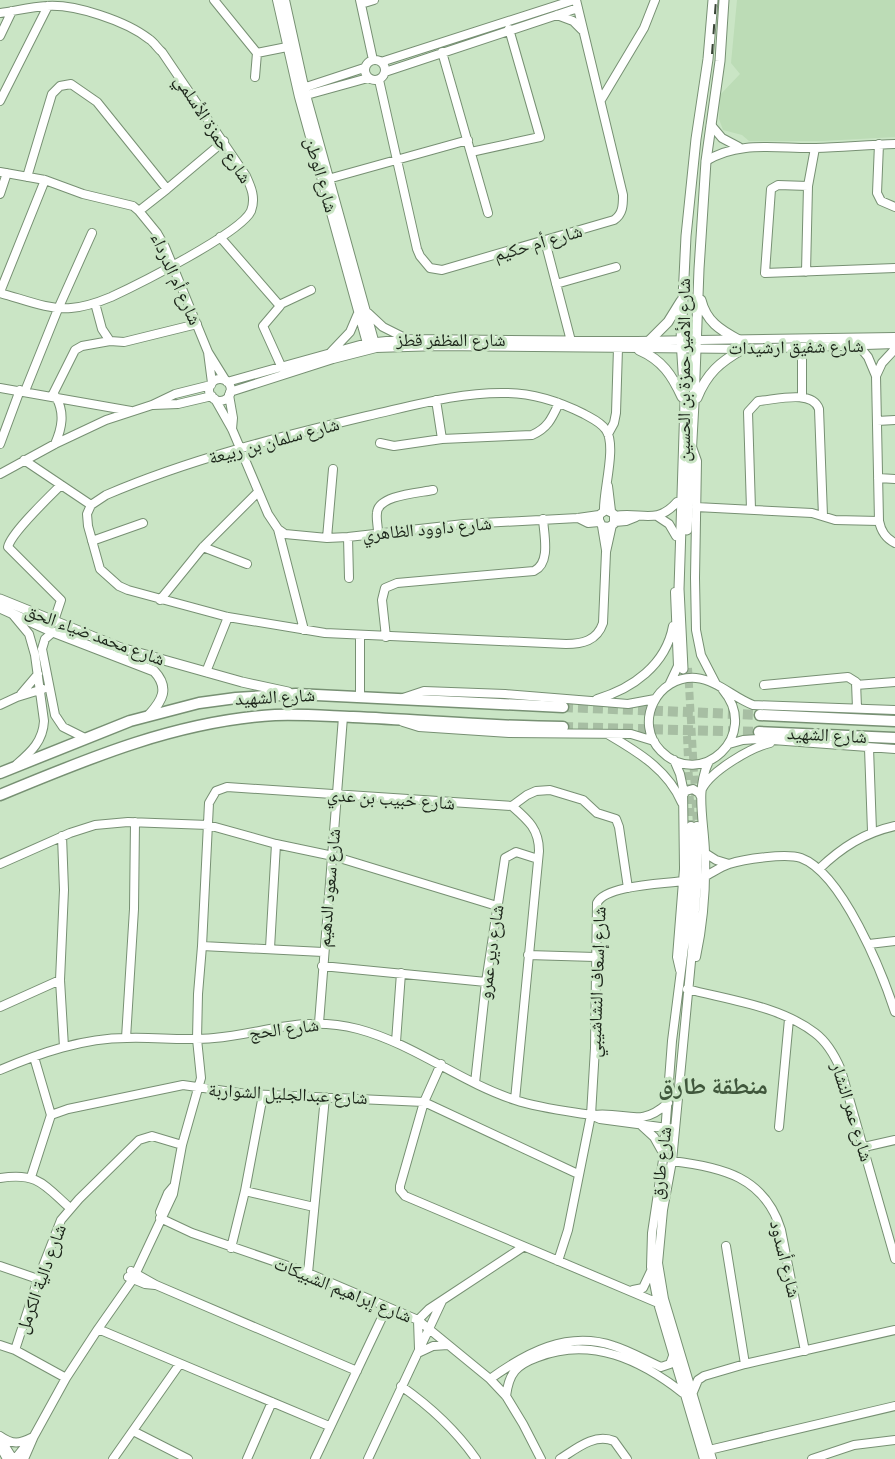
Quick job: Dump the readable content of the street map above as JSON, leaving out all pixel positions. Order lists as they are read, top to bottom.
{
  "streets": {
    "highway": ["شارع الشهيد"],
    "main road": ["شارع الأمير حمزة بن الحسين", "شارع محمد ضياء الحق"],
    "street": [
      "شارع حمزة الأسلمي",
      "شارع الوطن",
      "شارع أم حكيم",
      "شارع أم الدرداء",
      "شارع المظفر قطز",
      "شارع شفيق ارشيدات",
      "شارع سلمان بن ربيعة",
      "شارع داوود الظاهري",
      "شارع خبيب بن عدي",
      "شارع سعود الدهيم",
      "شارع دير عمرو",
      "شارع إسعاف النشاشيبي",
      "شارع الحج",
      "شارع عبدالجليل الشواربة",
      "شارع عمر النشار",
      "شارع طارق",
      "شارع أسدود",
      "شارع دالية الكرمل",
      "شارع إبراهيم الشبيكات"
    ]
  },
  "crossings": [
    ["شارع حمزة الأسلمي", "شارع أم الدرداء"],
    ["شارع الوطن", "شارع المظفر قطز"],
    ["شارع أم الدرداء", "شارع المظفر قطز"],
    ["شارع المظفر قطز", "شارع الأمير حمزة بن الحسين"],
    ["شارع شفيق ارشيدات", "شارع الأمير حمزة بن الحسين"],
    ["شارع محمد ضياء الحق", "شارع الشهيد"],
    ["شارع الشهيد", "شارع سعود الدهيم"],
    ["شارع خبيب بن عدي", "شارع سعود الدهيم"],
    ["شارع خبيب بن عدي", "شارع الحج"],
    ["شارع خبيب بن عدي", "شارع عبدالجليل الشواربة"],
    ["شارع خبيب بن عدي", "شارع دالية الكرمل"],
    ["شارع خبيب بن عدي", "شارع إبراهيم الشبيكات"],
    ["شارع سعود الدهيم", "شارع الحج"],
    ["شارع دير عمرو", "شارع الحج"],
    ["شارع إسعاف النشاشيبي", "شارع الحج"],
    ["شارع إسعاف النشاشيبي", "شارع عبدالجليل الشواربة"],
    ["شارع الحج", "شارع طارق"],
    ["شارع عمر النشار", "شارع طارق"],
    ["شارع طارق", "شارع أسدود"]
  ],
  "districts": ["منطقة طارق"]
}
